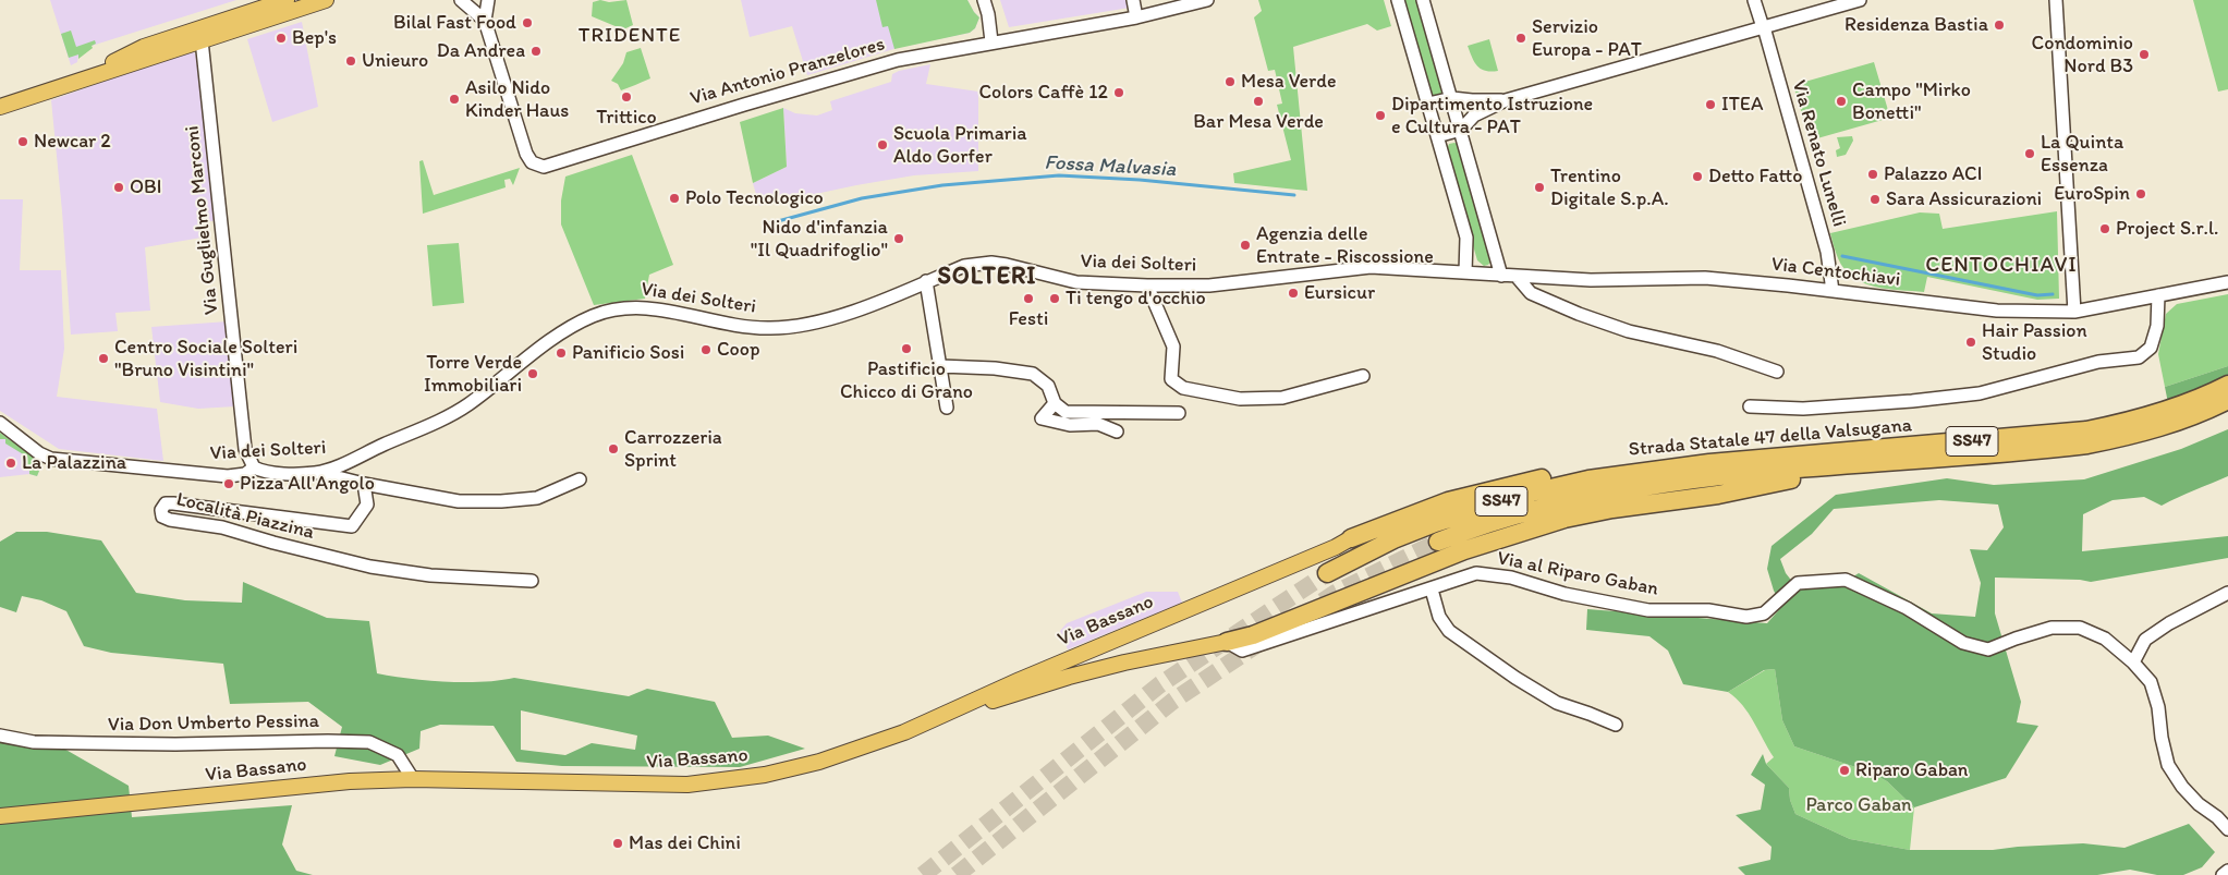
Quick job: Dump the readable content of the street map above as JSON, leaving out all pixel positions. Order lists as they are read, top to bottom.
{
  "streets": {
    "highway": ["Strada Statale 47 della Valsugana", "SS47"],
    "main road": ["Via Bassano"],
    "street": [
      "Via Antonio Pranzelores",
      "Via Renato Lunelli",
      "Via Guglielmo Marconi",
      "Via dei Solteri",
      "Via Centochiavi",
      "Località Piazzina",
      "Via al Riparo Gaban",
      "Via Don Umberto Pessina"
    ]
  },
  "crossings": [
    ["Via Renato Lunelli", "Via Centochiavi"],
    ["Via Guglielmo Marconi", "Via dei Solteri"],
    ["Via dei Solteri", "Via Centochiavi"],
    ["Via Bassano", "Via Don Umberto Pessina"]
  ],
  "districts": ["TRIDENTE", "CENTOCHIAVI", "SOLTERI"],
  "water": ["Fossa Malvasia"],
  "parks": ["Parco Gaban"],
  "places": [
    "Bilal Fast Food",
    "Residenza Bastia",
    "Bep's",
    "Servizio Europa - PAT",
    "Da Andrea",
    "Condominio Nord B3",
    "Unieuro",
    "Mesa Verde",
    "Colors Caffè 12",
    "Trittico",
    "Asilo Nido Kinder Haus",
    "Bar Mesa Verde",
    "Campo \"Mirko Bonetti\"",
    "ITEA",
    "Dipartimento Istruzione e Cultura - PAT",
    "Newcar 2",
    "Scuola Primaria Aldo Gorfer",
    "La Quinta Essenza",
    "Palazzo ACI",
    "Detto Fatto",
    "OBI",
    "Trentino Digitale S.p.A.",
    "EuroSpin",
    "Polo Tecnologico",
    "Sara Assicurazioni",
    "Project S.r.l.",
    "Nido d'infanzia \"Il Quadrifoglio\"",
    "Agenzia delle Entrate - Riscossione",
    "Eursicur",
    "Festi",
    "Ti tengo d'occhio",
    "Hair Passion Studio",
    "Pastificio Chicco di Grano",
    "Coop",
    "Panificio Sosi",
    "Centro Sociale Solteri \"Bruno Visintini\"",
    "Torre Verde Immobiliari",
    "Carrozzeria Sprint",
    "La Palazzina",
    "Pizza All'Angolo",
    "Riparo Gaban",
    "Mas dei Chini"
  ]
}
